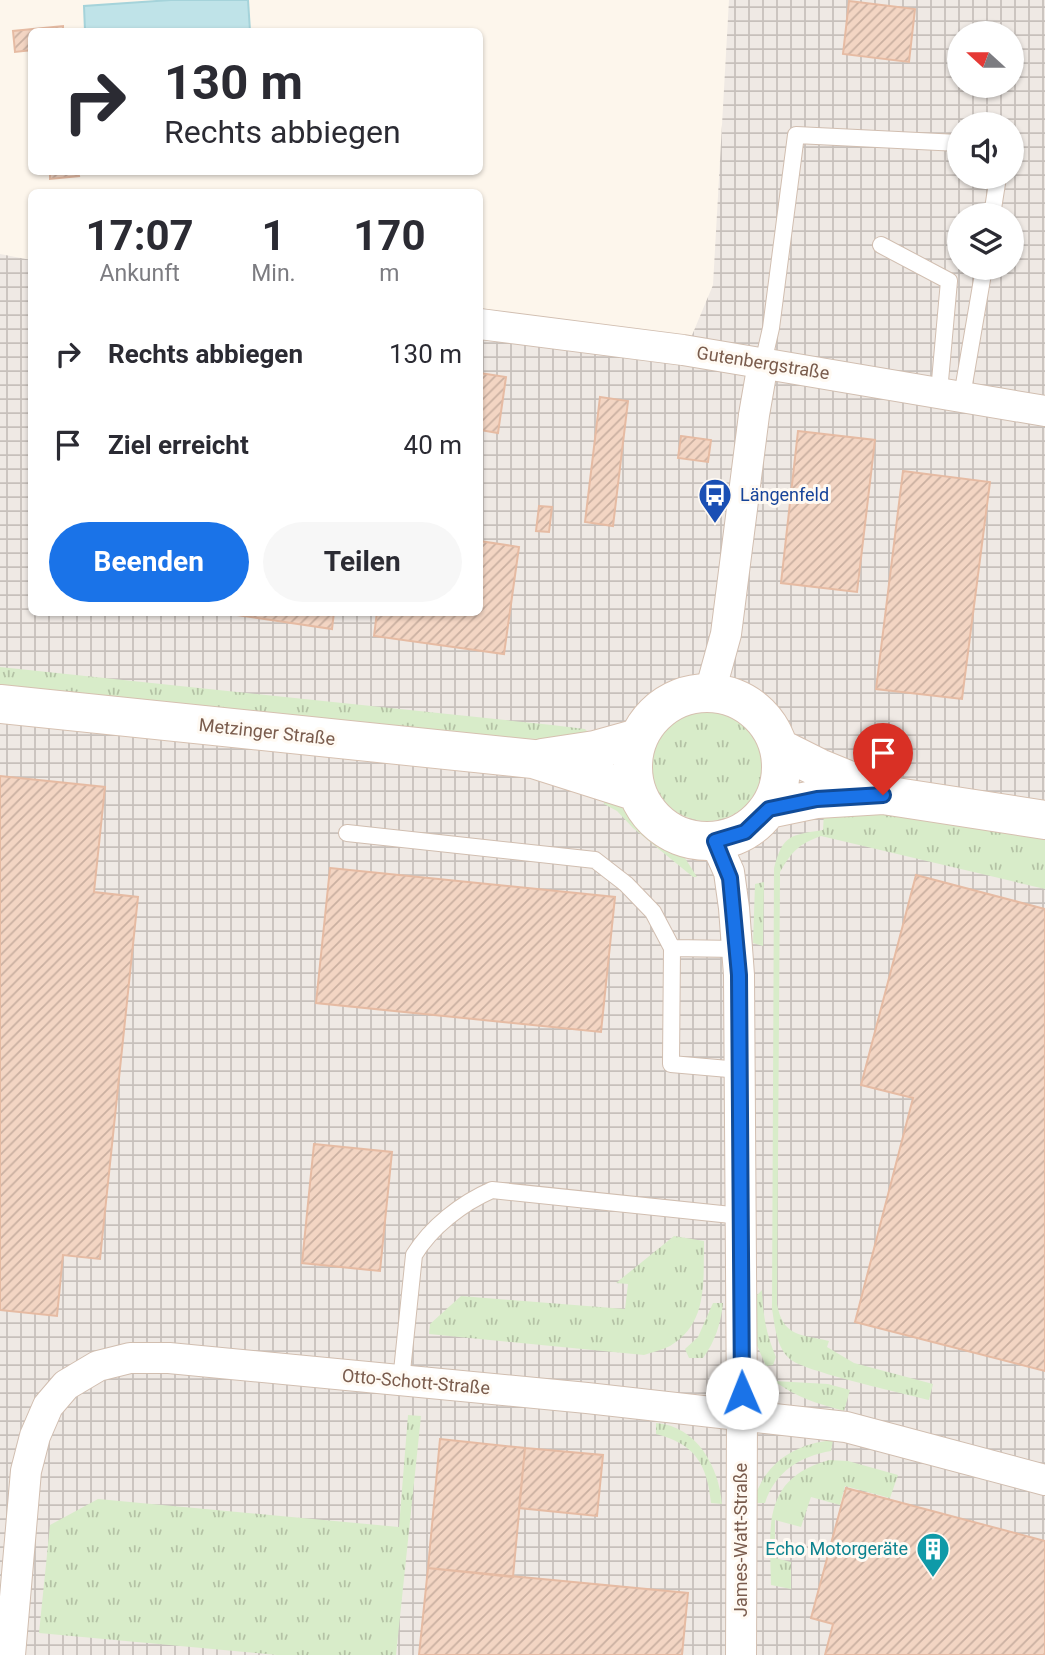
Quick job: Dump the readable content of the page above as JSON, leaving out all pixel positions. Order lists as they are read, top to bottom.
{
  "streets": {
    "street": [
      "Gutenbergstraße",
      "Metzinger Straße",
      "Otto-Schott-Straße",
      "James-Watt-Straße"
    ]
  },
  "crossings": [
    ["Metzinger Straße", "James-Watt-Straße"],
    ["Otto-Schott-Straße", "James-Watt-Straße"]
  ],
  "places": {
    "bus stop": ["Längenfeld"],
    "building": ["Echo Motorgeräte"]
  },
  "north": "left",
  "page": {
    "turn": ["130 m", "Rechts abbiegen"],
    "eta": [
      "17:07",
      "Ankunft",
      "1",
      "Min.",
      "170",
      "m"
    ],
    "list": [
      {
        "name": "Rechts abbiegen",
        "value": "130 m"
      },
      {
        "name": "Ziel erreicht",
        "value": "40 m"
      }
    ],
    "buttons": ["Beenden", "Teilen"]
  }
}
